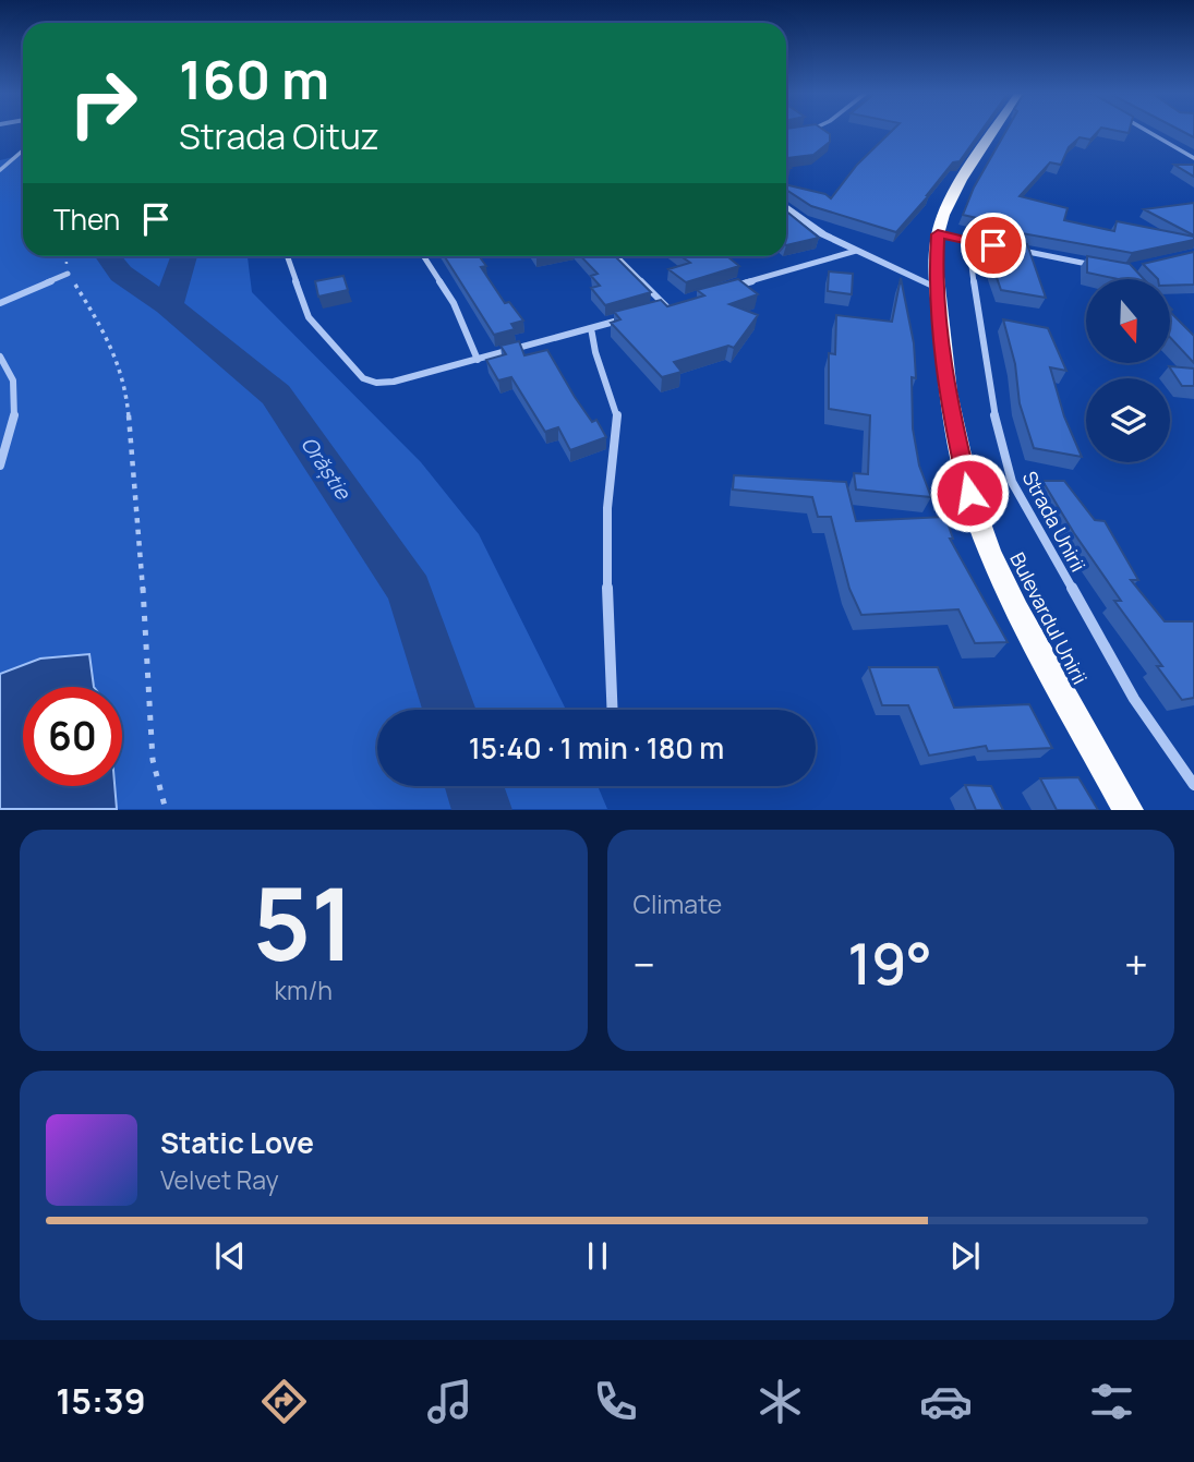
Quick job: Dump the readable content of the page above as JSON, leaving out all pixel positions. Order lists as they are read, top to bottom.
{
  "streets": {
    "main road": ["Bulevardul Unirii"],
    "street": ["Strada Unirii"]
  },
  "water": ["Orăștie"],
  "north": "bottom",
  "page": {
    "turn": ["160 m", "Strada Oituz"],
    "then": "Then",
    "limit": "60",
    "trip": "15:40 · 1 min · 180 m",
    "tile": [
      ["51", "km/h"],
      "Climate"
    ],
    "heat": ["−", "19°", "+"],
    "song": ["Static Love", "Velvet Ray"],
    "tabs": "15:39"
  }
}
